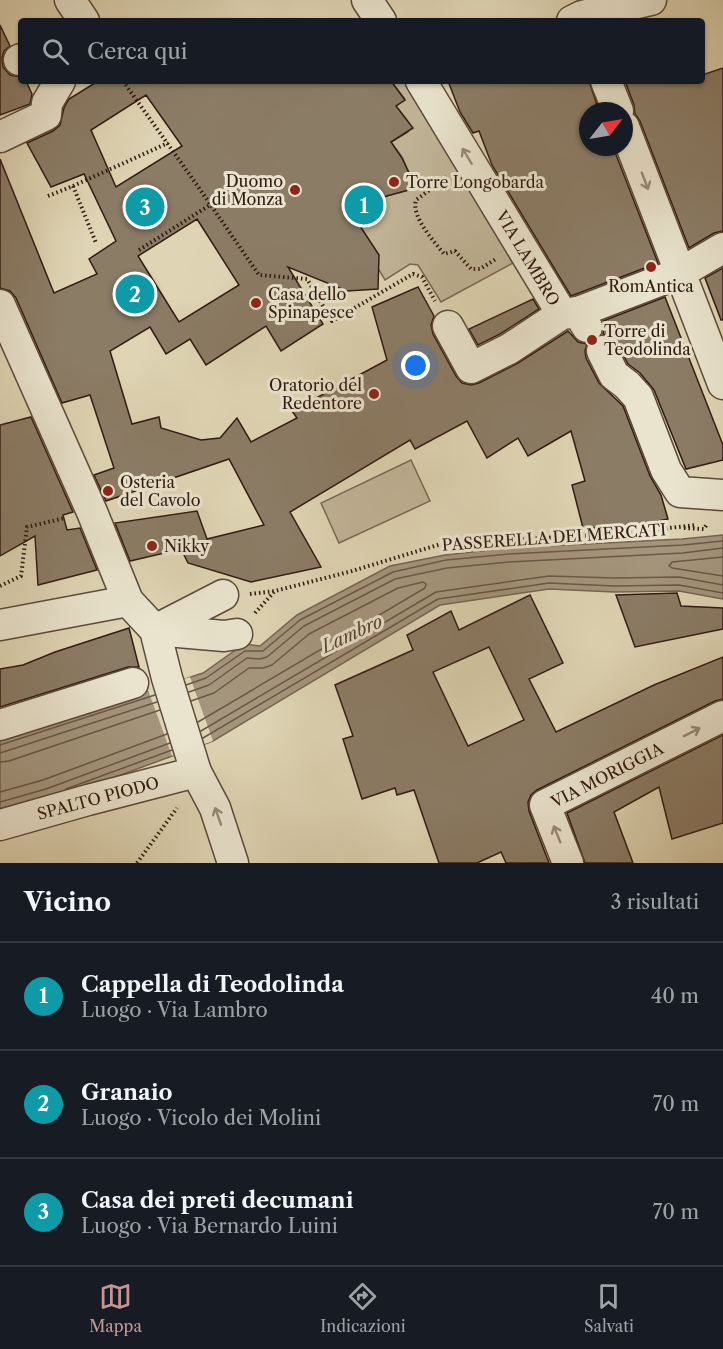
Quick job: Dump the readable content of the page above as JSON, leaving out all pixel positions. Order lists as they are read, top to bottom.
{
  "streets": {
    "street": ["VIA LAMBRO", "VIA MORIGGIA", "SPALTO PIODO"],
    "path": ["PASSERELLA DEI MERCATI"]
  },
  "one_way": ["VIA MORIGGIA"],
  "water": ["Lambro"],
  "places": [
    "Torre Longobarda",
    "Duomo di Monza",
    "RomAntica",
    "Casa dello Spinapesce",
    "Torre di Teodolinda",
    "Oratorio del Redentore",
    "Osteria del Cavolo",
    "Nikky"
  ],
  "north": "top right",
  "page": {
    "search": "Cerca qui",
    "pins": ["1", "3", "2"],
    "heading": ["Vicino", "3 risultati"],
    "list": [
      {
        "mark": "1",
        "name": "Cappella di Teodolinda",
        "note": "Luogo · Via Lambro",
        "value": "40 m"
      },
      {
        "mark": "2",
        "name": "Granaio",
        "note": "Luogo · Vicolo dei Molini",
        "value": "70 m"
      },
      {
        "mark": "3",
        "name": "Casa dei preti decumani",
        "note": "Luogo · Via Bernardo Luini",
        "value": "70 m"
      }
    ],
    "nav": ["Mappa", "Indicazioni", "Salvati"]
  }
}
